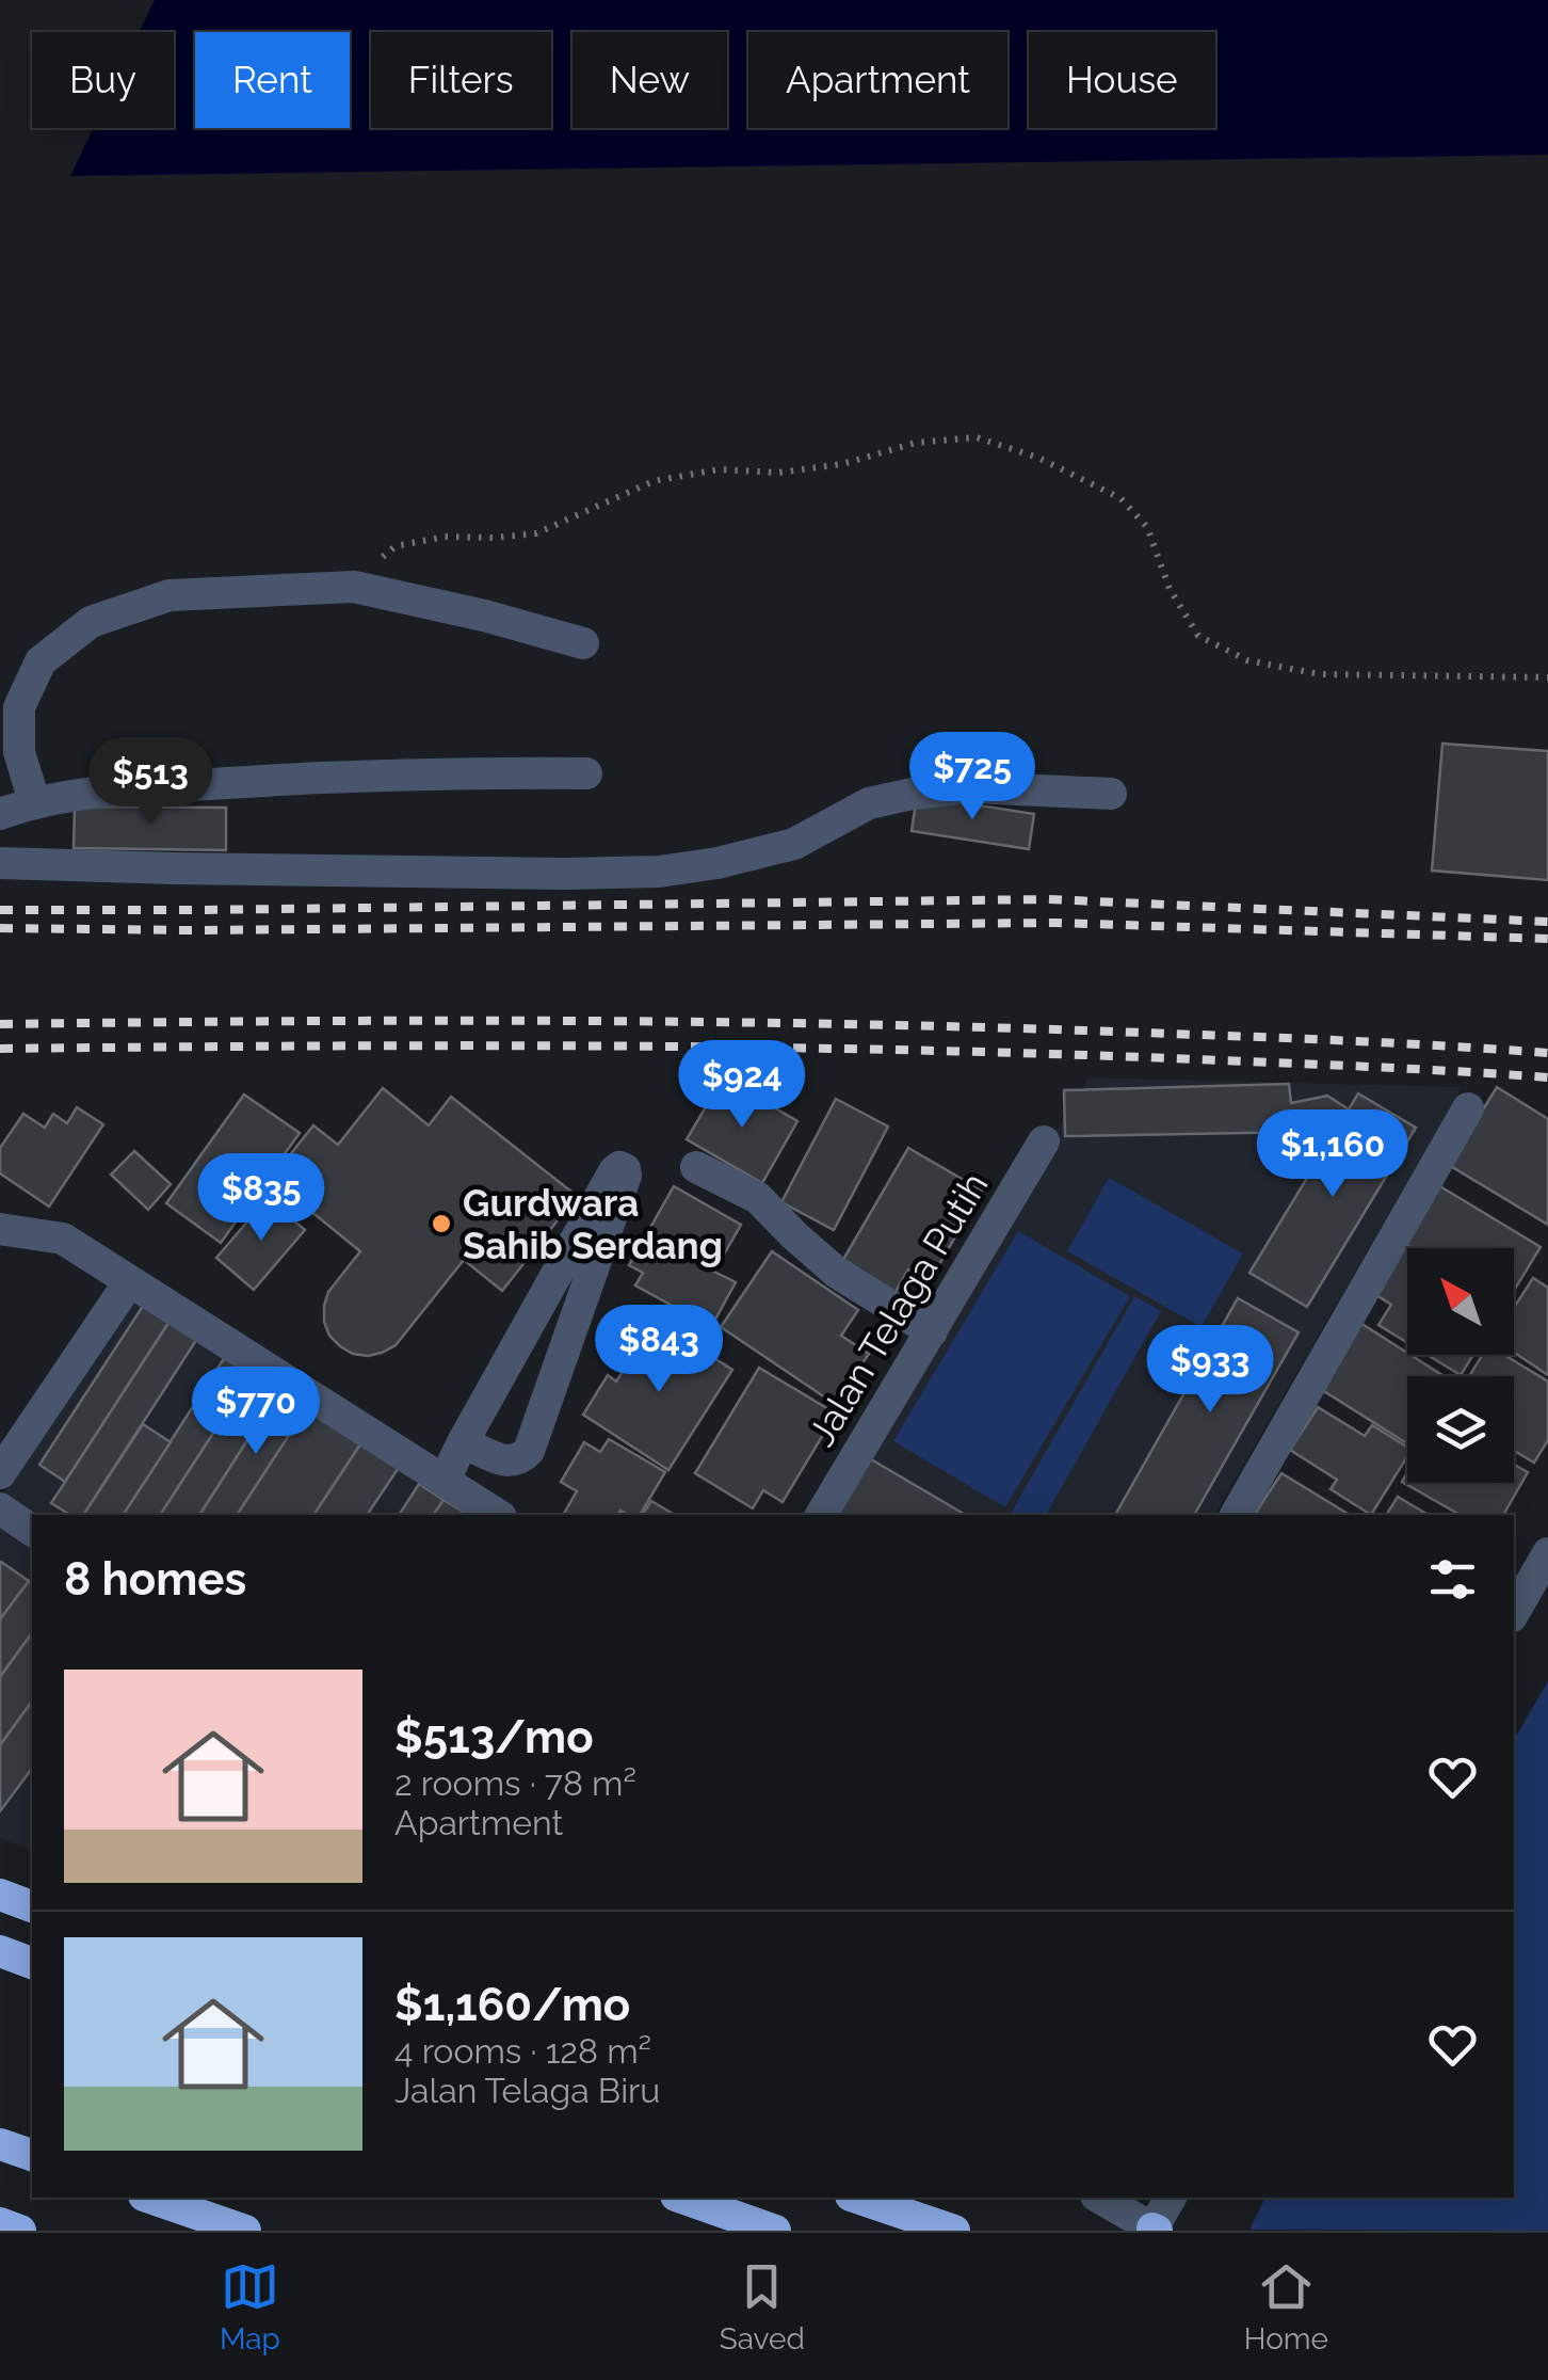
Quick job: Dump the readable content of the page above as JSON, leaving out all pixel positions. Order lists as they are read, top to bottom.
{
  "streets": {
    "street": ["Jalan Telaga Putih"]
  },
  "places": ["Gurdwara Sahib Serdang"],
  "north": "top left",
  "page": {
    "chip": [
      "Buy",
      "Rent",
      "Filters",
      "New",
      "Apartment",
      "House"
    ],
    "price": [
      "$725",
      "$513",
      "$924",
      "$1,160",
      "$835",
      "$843",
      "$933",
      "$770"
    ],
    "heading": "8 homes",
    "list": [
      {
        "name": "$513/mo",
        "note": "2 rooms · 78 m² · Apartment"
      },
      {
        "name": "$1,160/mo",
        "note": "4 rooms · 128 m² · Jalan Telaga Biru"
      }
    ],
    "tabs": ["Map", "Saved", "Home"]
  }
}
